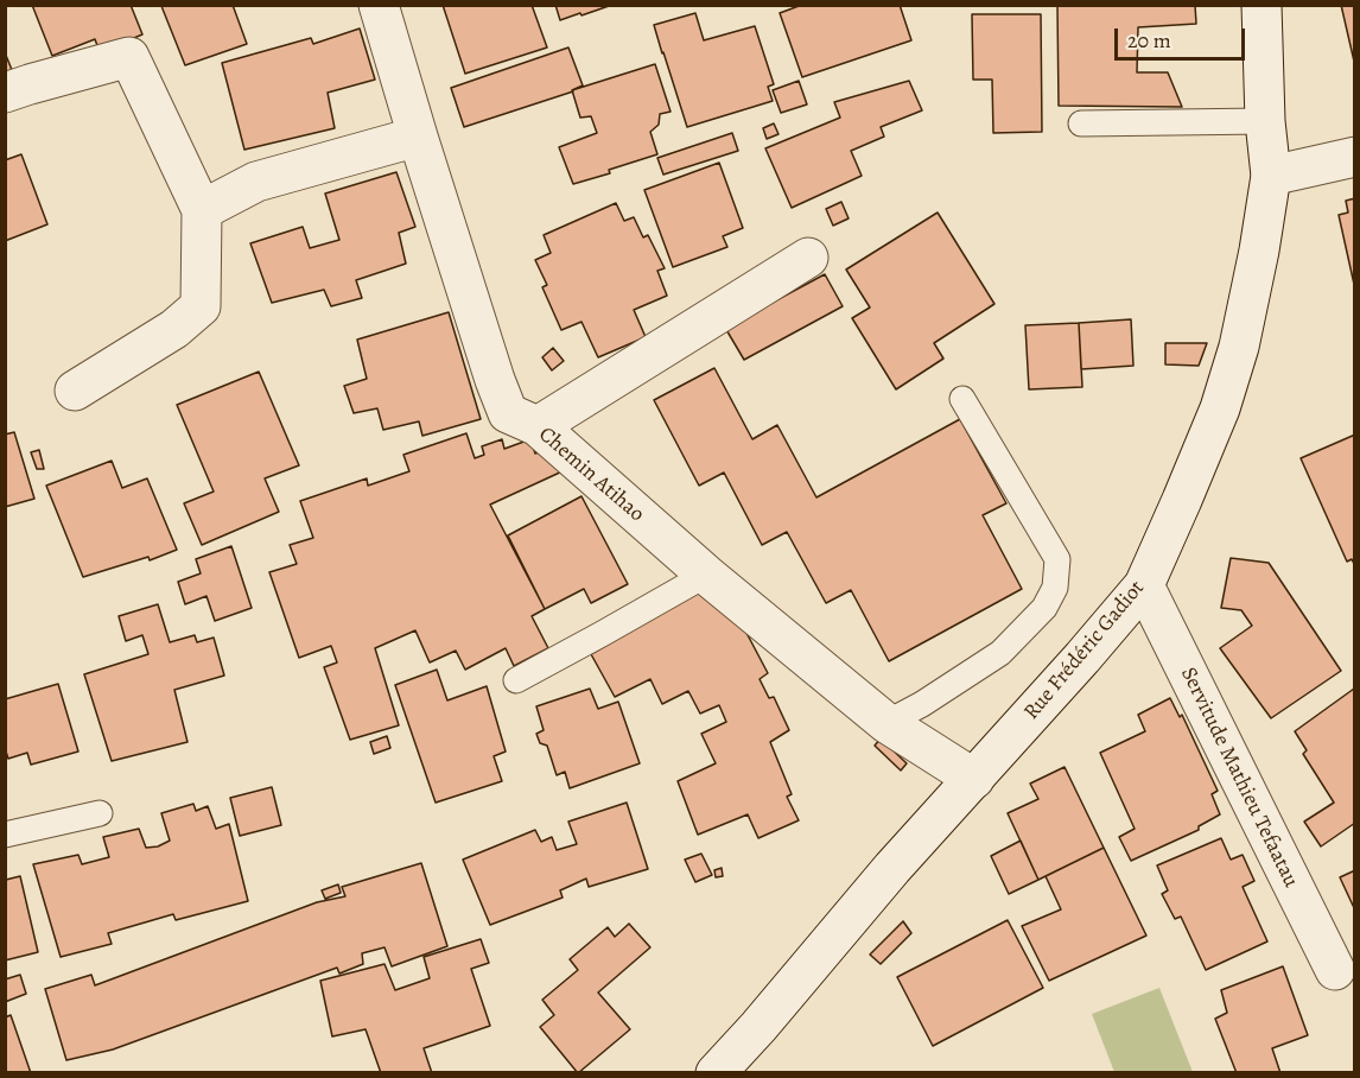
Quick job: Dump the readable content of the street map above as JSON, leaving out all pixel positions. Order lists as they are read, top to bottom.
{
  "streets": {
    "street": ["Chemin Atihao", "Rue Frédéric Gadiot", "Servitude Mathieu Tefaatau"]
  },
  "crossings": [
    ["Chemin Atihao", "Rue Frédéric Gadiot"],
    ["Rue Frédéric Gadiot", "Servitude Mathieu Tefaatau"]
  ],
  "scale_bar": "20 m"
}
